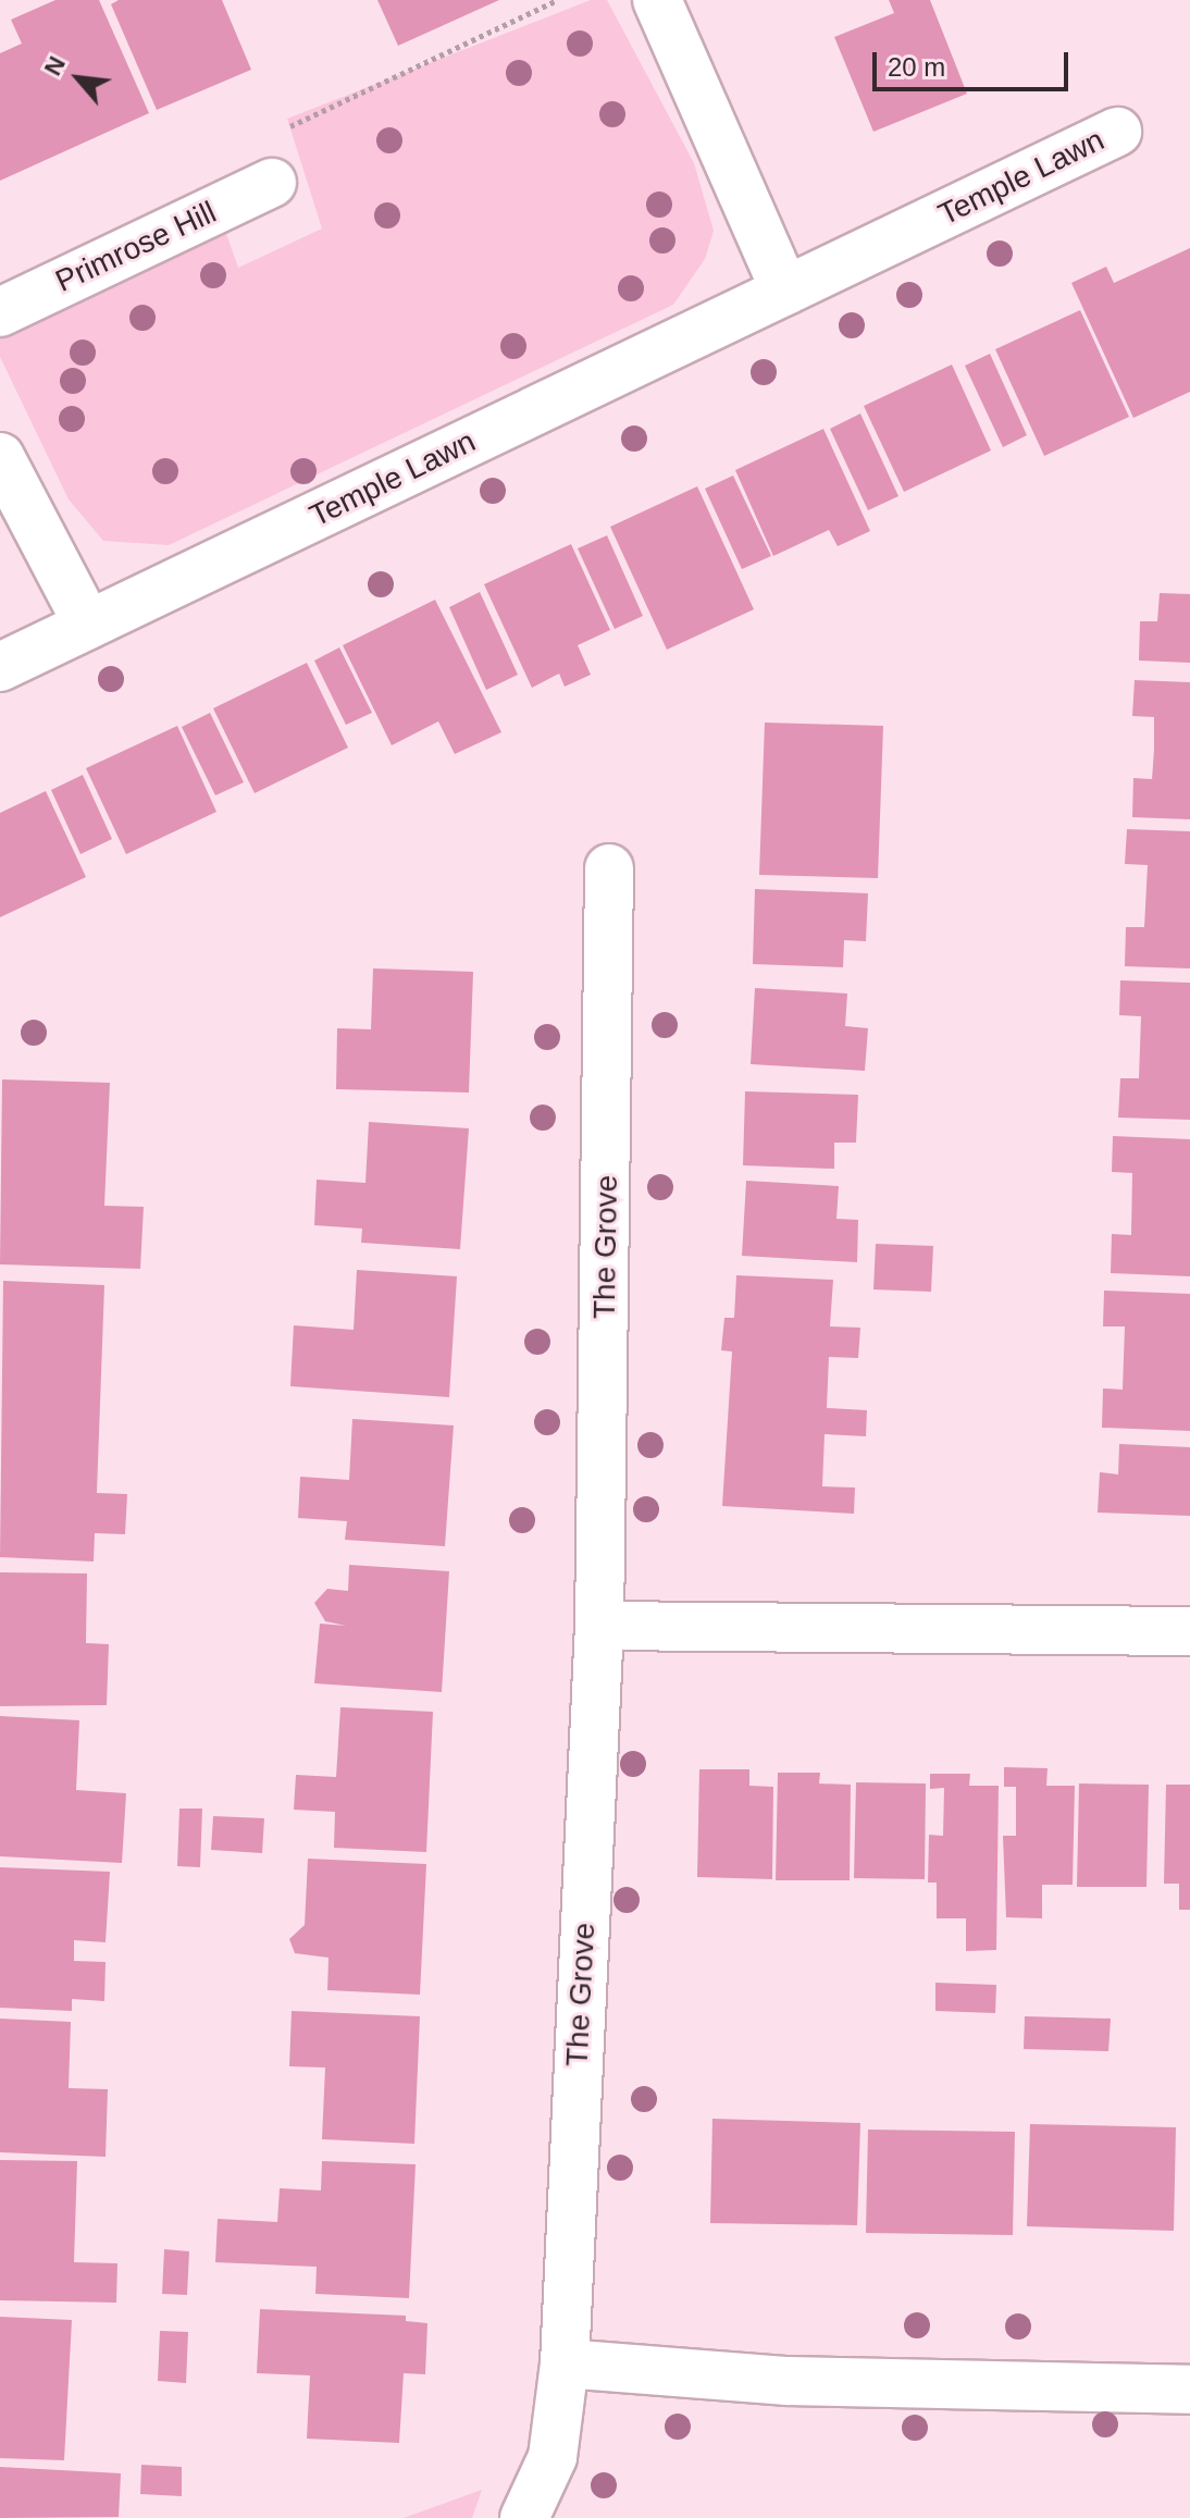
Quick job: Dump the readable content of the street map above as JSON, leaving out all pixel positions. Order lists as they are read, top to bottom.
{
  "streets": {
    "street": ["Temple Lawn", "Primrose Hill", "The Grove"]
  },
  "scale_bar": "20 m",
  "north": "top left"
}
